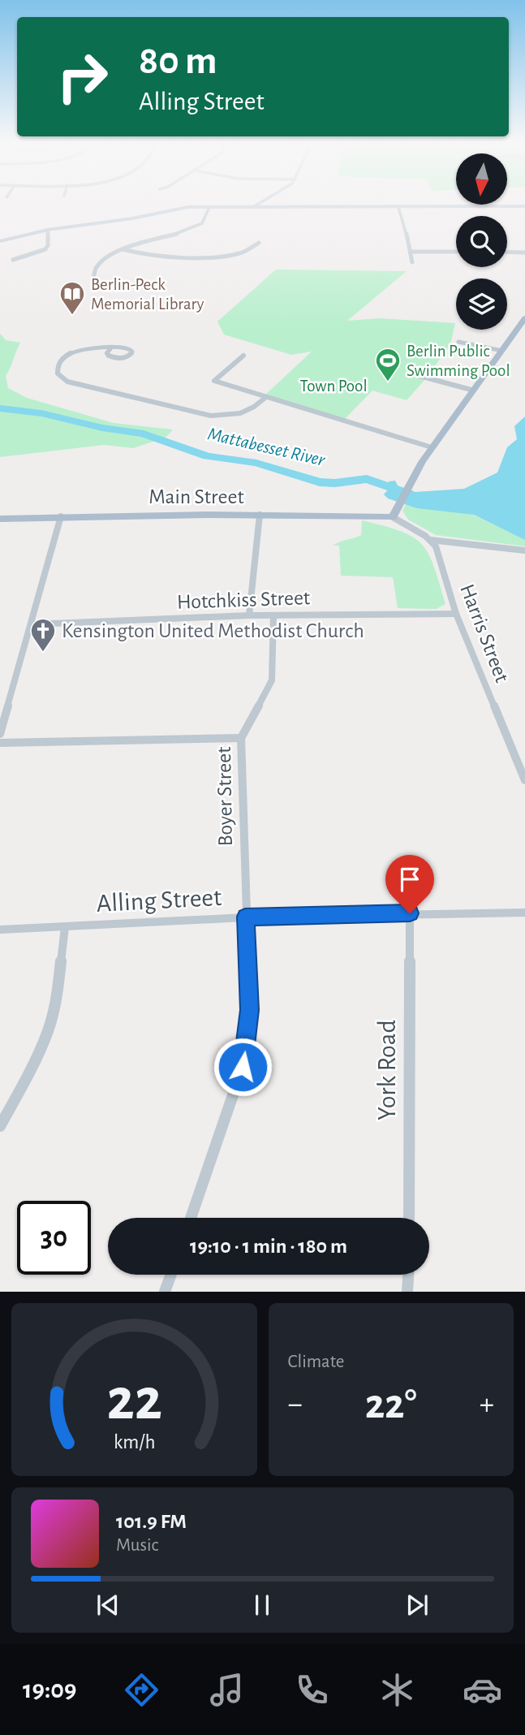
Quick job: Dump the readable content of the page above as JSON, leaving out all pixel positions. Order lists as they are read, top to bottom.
{
  "streets": {
    "main road": ["Main Street"],
    "street": [
      "Hotchkiss Street",
      "Harris Street",
      "Boyer Street",
      "Alling Street",
      "York Road"
    ]
  },
  "crossings": [
    ["Hotchkiss Street", "Harris Street"],
    ["Hotchkiss Street", "Boyer Street"],
    ["Boyer Street", "Alling Street"],
    ["Alling Street", "York Road"]
  ],
  "water": ["Mattabesset River"],
  "parks": ["Town Pool"],
  "places": {
    "library": ["Berlin-Peck Memorial Library"],
    "sports": ["Berlin Public Swimming Pool"],
    "church": ["Kensington United Methodist Church"]
  },
  "north": "bottom",
  "page": {
    "turn": ["80 m", "Alling Street"],
    "limit": "30",
    "trip": "19:10 · 1 min · 180 m",
    "tile": "Climate",
    "heat": ["−", "22°", "+"],
    "song": ["101.9 FM", "Music"],
    "tabs": "19:09",
    "gauge": ["22", "km/h"]
  }
}
